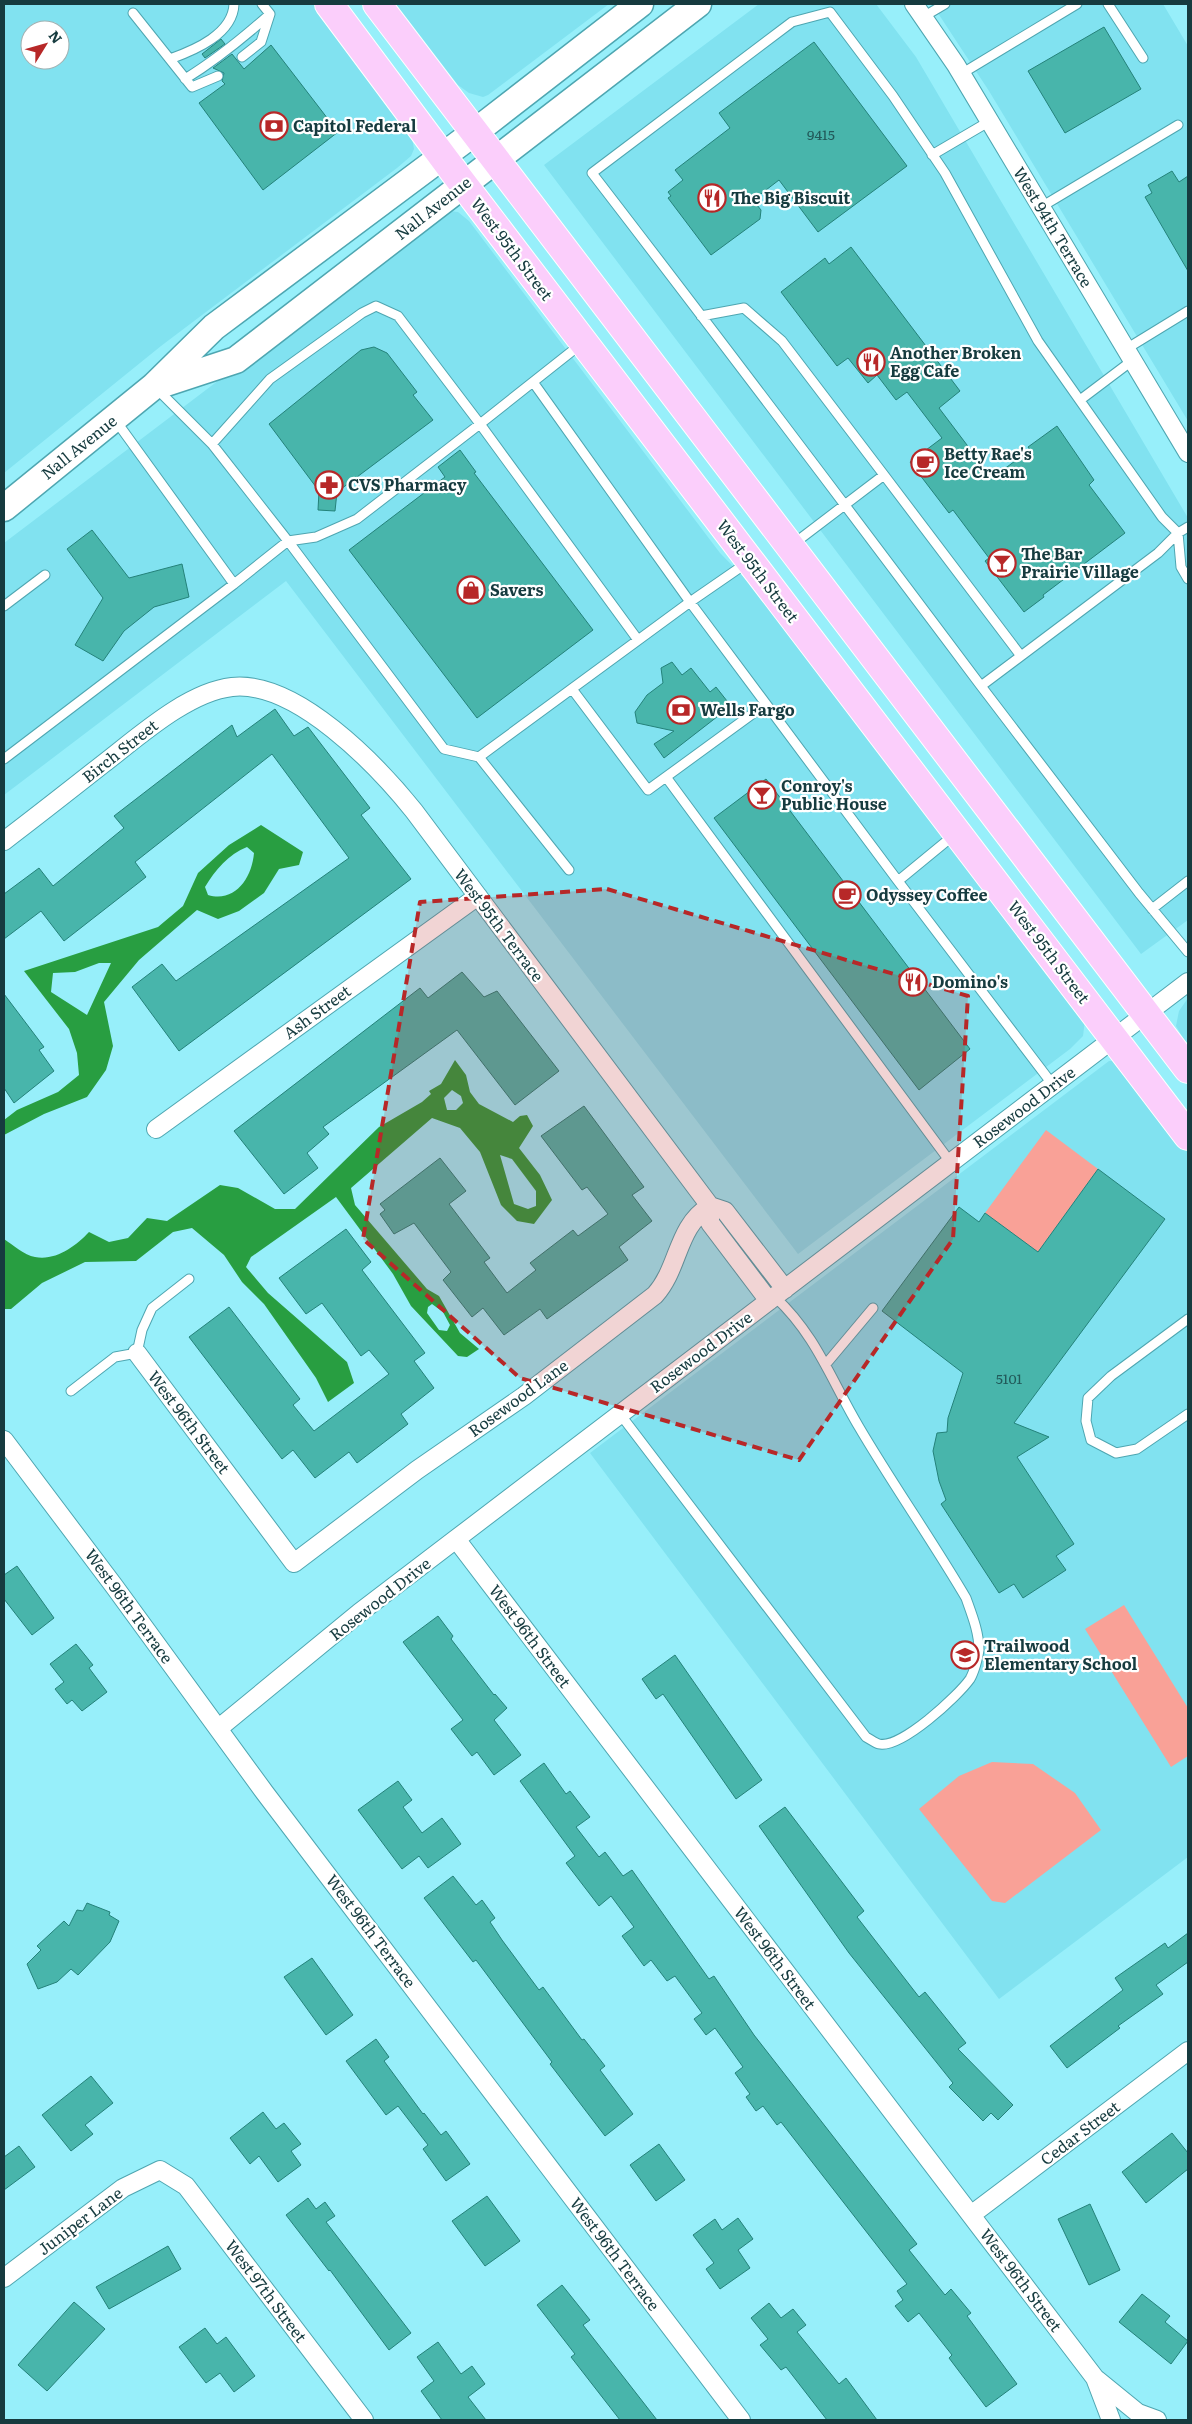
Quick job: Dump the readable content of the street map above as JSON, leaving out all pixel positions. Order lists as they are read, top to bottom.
{
  "streets": {
    "main road": ["Nall Avenue", "West 95th Street"],
    "street": [
      "West 94th Terrace",
      "Birch Street",
      "West 95th Terrace",
      "Ash Street",
      "Rosewood Drive",
      "Rosewood Lane",
      "West 96th Street",
      "West 96th Terrace",
      "Cedar Street",
      "Juniper Lane",
      "West 97th Street"
    ]
  },
  "crossings": [
    ["Nall Avenue", "West 95th Street"],
    ["West 95th Street", "Rosewood Drive"],
    ["Birch Street", "West 95th Terrace"],
    ["West 95th Terrace", "Ash Street"],
    ["West 95th Terrace", "Rosewood Drive"],
    ["West 95th Terrace", "Rosewood Lane"],
    ["Rosewood Drive", "West 96th Street"],
    ["Rosewood Drive", "West 96th Terrace"],
    ["Rosewood Lane", "West 96th Street"],
    ["West 96th Street", "Cedar Street"],
    ["Juniper Lane", "West 97th Street"]
  ],
  "places": {
    "bank": ["Capitol Federal", "Wells Fargo"],
    "restaurant": ["The Big Biscuit", "Another Broken Egg Cafe", "Domino's"],
    "cafe": ["Betty Rae's Ice Cream", "Odyssey Coffee"],
    "pharmacy": ["CVS Pharmacy"],
    "bar": ["The Bar Prairie Village", "Conroy's Public House"],
    "shop": ["Savers"],
    "school or university": ["Trailwood Elementary School"]
  },
  "house_numbers": ["9415", "5101"],
  "north": "top right"
}
